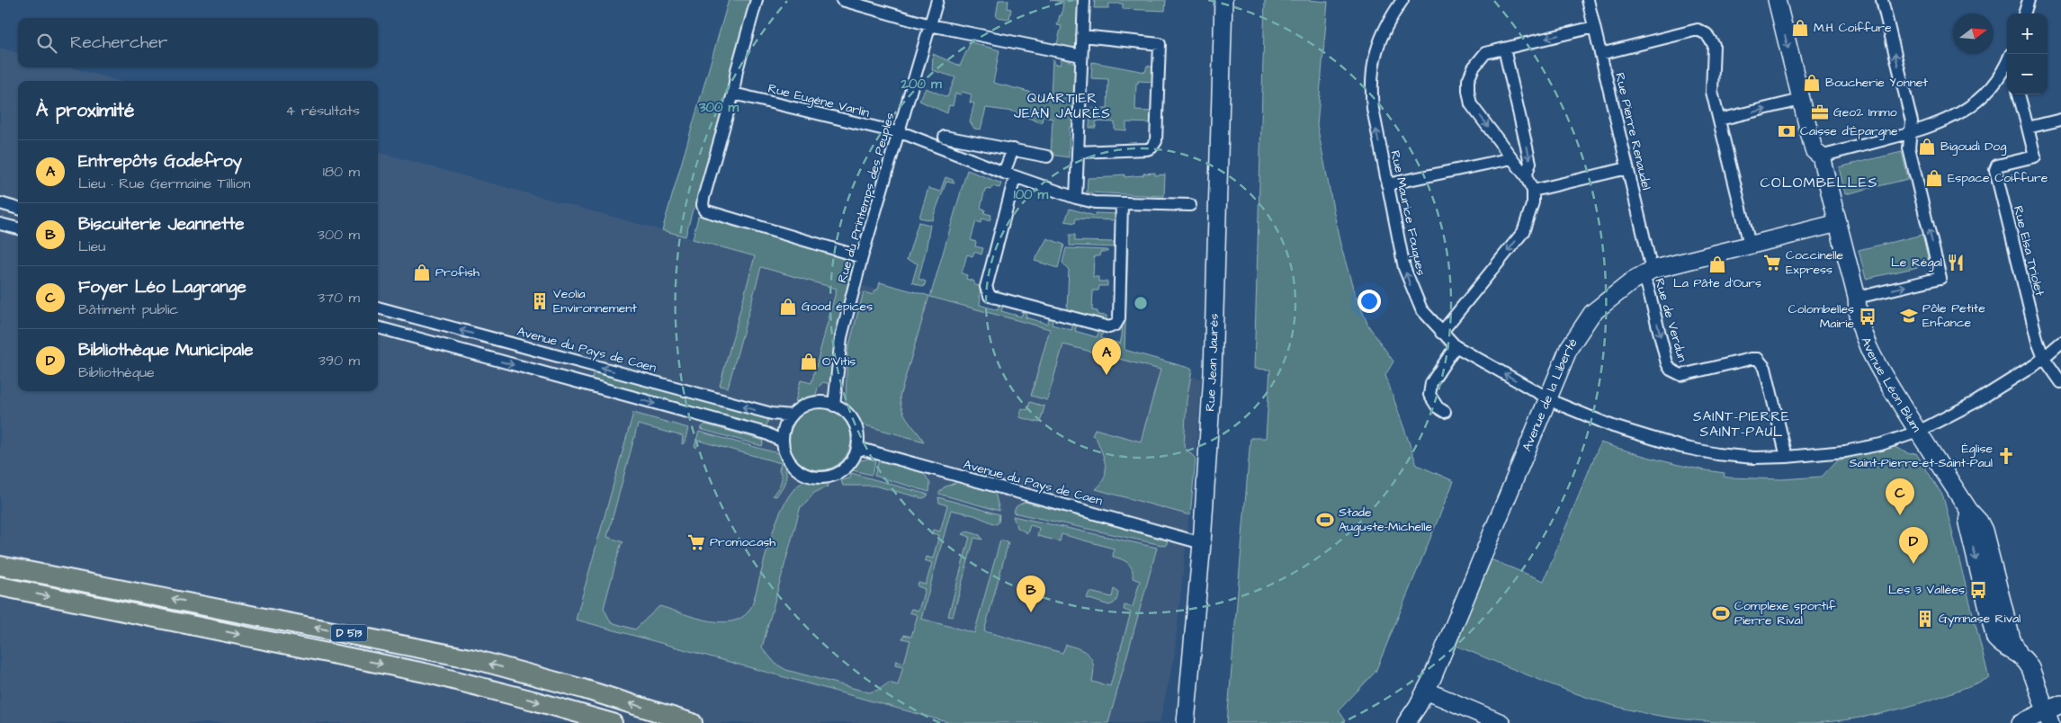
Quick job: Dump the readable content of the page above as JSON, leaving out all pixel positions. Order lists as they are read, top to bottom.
{
  "streets": {
    "main road": ["D 513"],
    "street": [
      "Rue Eugène Varlin",
      "Rue Pierre Renaudel",
      "Rue du Printemps des Peuples",
      "Rue Maurice Fouques",
      "Rue Elsa Triolet",
      "Rue de Verdun",
      "Avenue du Pays de Caen",
      "Rue Jean Jaurès",
      "Avenue Léon Blum",
      "Avenue de la Liberté"
    ]
  },
  "crossings": [
    ["Rue Eugène Varlin", "Rue du Printemps des Peuples"],
    ["Rue Pierre Renaudel", "Rue de Verdun"],
    ["Rue Pierre Renaudel", "Avenue de la Liberté"],
    ["Rue du Printemps des Peuples", "Avenue du Pays de Caen"],
    ["Rue Maurice Fouques", "Rue Elsa Triolet"],
    ["Rue Maurice Fouques", "Rue de Verdun"],
    ["Rue Maurice Fouques", "Avenue Léon Blum"],
    ["Rue Maurice Fouques", "Avenue de la Liberté"],
    ["Rue de Verdun", "Avenue de la Liberté"],
    ["Avenue du Pays de Caen", "Rue Jean Jaurès"],
    ["Avenue Léon Blum", "Avenue de la Liberté"]
  ],
  "one_way": ["Rue Maurice Fouques"],
  "districts": ["QUARTIER JEAN JAURÈS", "COLOMBELLES", "SAINT-PIERRE SAINT-PAUL"],
  "places": {
    "shop": [
      "M.H Coiffure",
      "Boucherie Yonnet",
      "Bigoudi Dog",
      "Espace Coiffure",
      "La Pâte d'Ours",
      "Profish",
      "Good épices",
      "O'Vitis"
    ],
    "office": ["Geo2 Immo"],
    "bank": ["Caisse d'Épargne"],
    "supermarket": ["Coccinelle Express", "Promocash"],
    "restaurant": ["Le Régal"],
    "building": ["Veolia Environnement", "Gymnase Rival"],
    "school or university": ["Pôle Petite Enfance"],
    "bus stop": ["Colombelles Mairie", "Les 3 Vallées"],
    "church": ["Église Saint-Pierre-et-Saint-Paul"],
    "sports": ["Stade Auguste-Michelle", "Complexe sportif Pierre Rival"]
  },
  "north": "right",
  "page": {
    "map_buttons": ["+", "−"],
    "search": "Rechercher",
    "heading": ["À proximité", "4 résultats"],
    "list": [
      {
        "mark": "A",
        "name": "Entrepôts Godefroy",
        "note": "Lieu · Rue Germaine Tillion",
        "value": "180 m"
      },
      {
        "mark": "B",
        "name": "Biscuiterie Jeannette",
        "note": "Lieu",
        "value": "300 m"
      },
      {
        "mark": "C",
        "name": "Foyer Léo Lagrange",
        "note": "Bâtiment public",
        "value": "370 m"
      },
      {
        "mark": "D",
        "name": "Bibliothèque Municipale",
        "note": "Bibliothèque",
        "value": "390 m"
      }
    ],
    "pins": [
      "A",
      "C",
      "D",
      "B"
    ]
  },
  "rings": ["200 m", "300 m", "100 m"]
}
